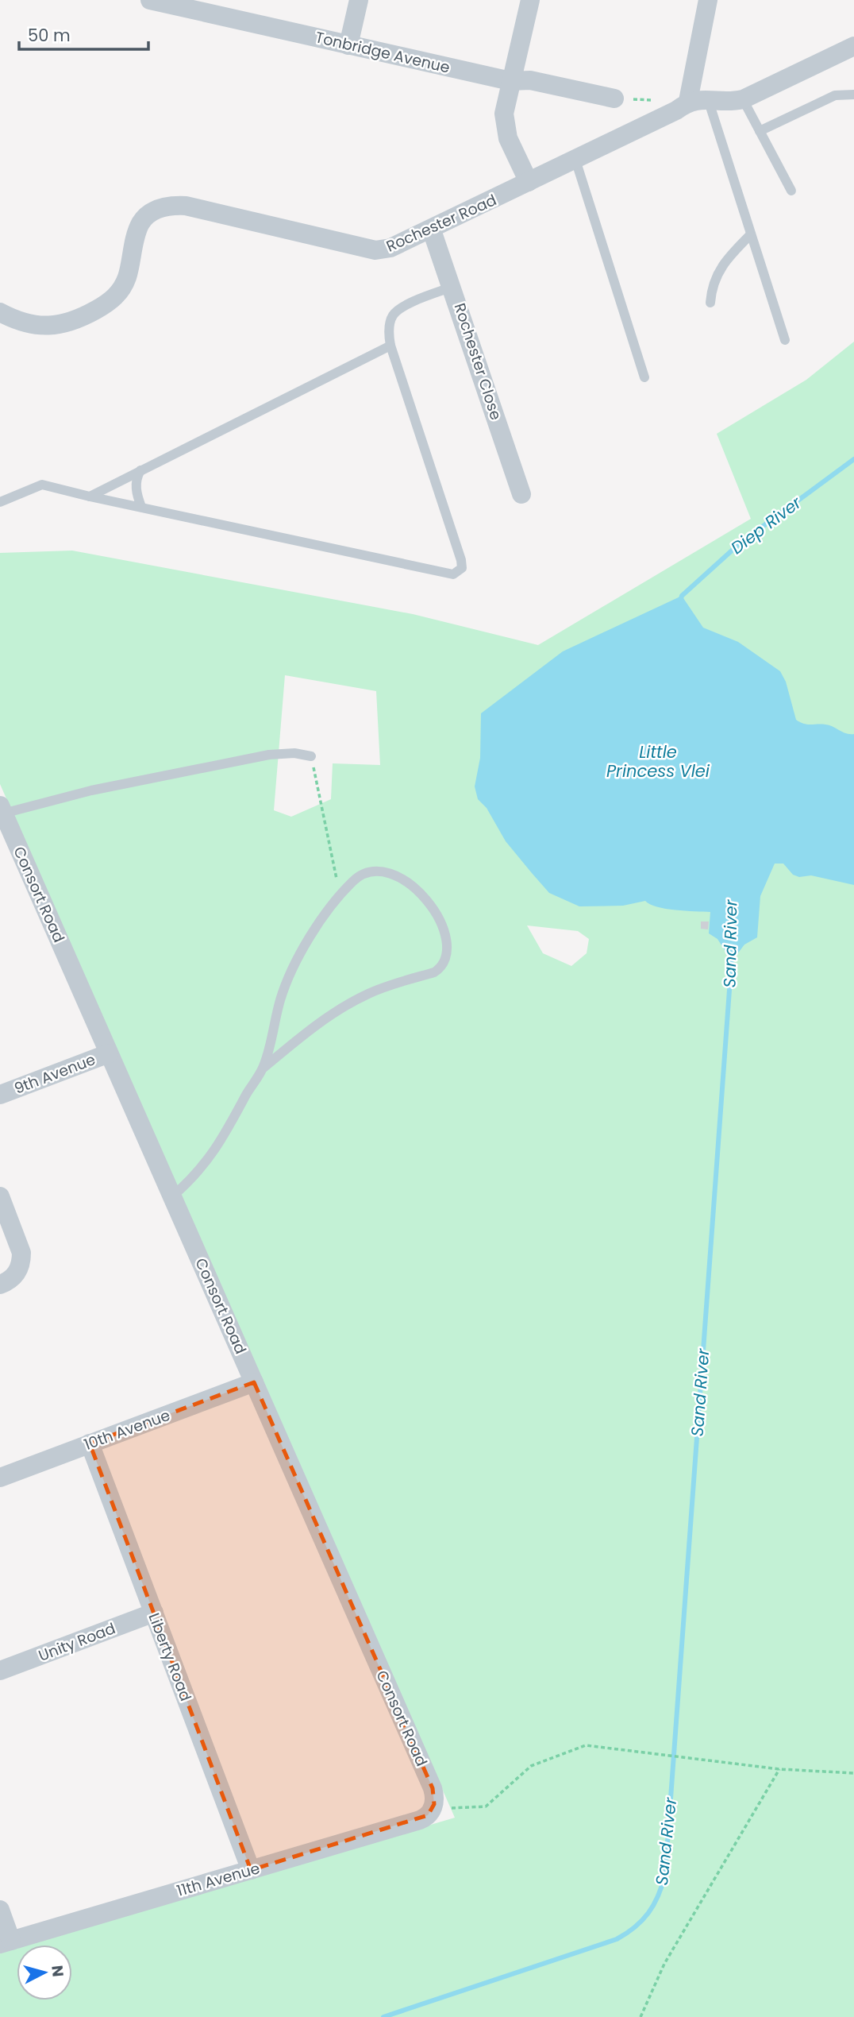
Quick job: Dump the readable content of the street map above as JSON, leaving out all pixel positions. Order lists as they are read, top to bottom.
{
  "streets": {
    "street": [
      "Tonbridge Avenue",
      "Rochester Road",
      "Rochester Close",
      "Consort Road",
      "9th Avenue",
      "10th Avenue",
      "Unity Road",
      "Liberty Road",
      "11th Avenue"
    ]
  },
  "crossings": [
    ["Rochester Road", "Rochester Close"],
    ["Consort Road", "9th Avenue"],
    ["Consort Road", "10th Avenue"],
    ["Consort Road", "11th Avenue"],
    ["10th Avenue", "Liberty Road"],
    ["Unity Road", "Liberty Road"],
    ["Liberty Road", "11th Avenue"]
  ],
  "water": ["Diep River", "Little Princess Vlei", "Sand River"],
  "scale_bar": "50 m",
  "north": "right"
}
